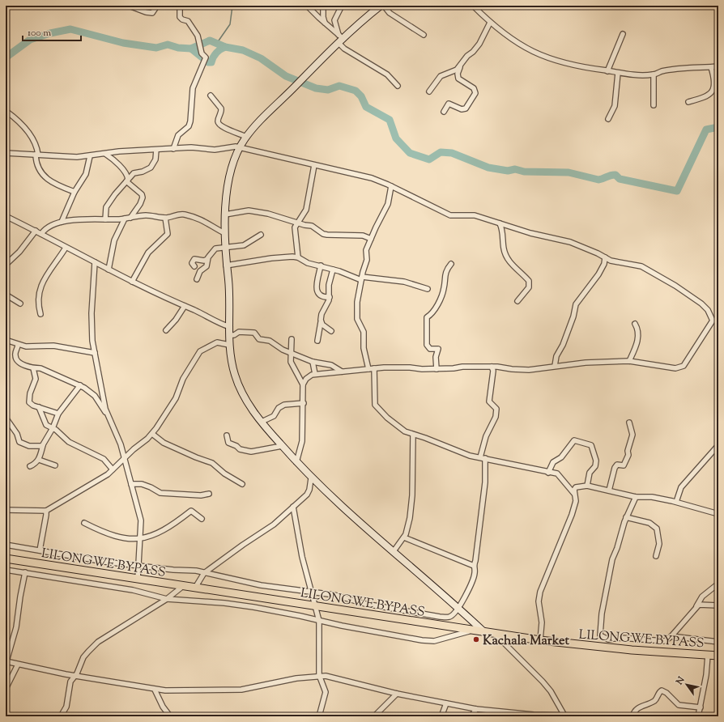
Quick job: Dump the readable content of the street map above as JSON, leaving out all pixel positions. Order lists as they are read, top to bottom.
{
  "streets": {
    "main road": ["LILONGWE BYPASS"]
  },
  "places": ["Kachala Market"],
  "scale_bar": "100 m",
  "north": "top left"
}
